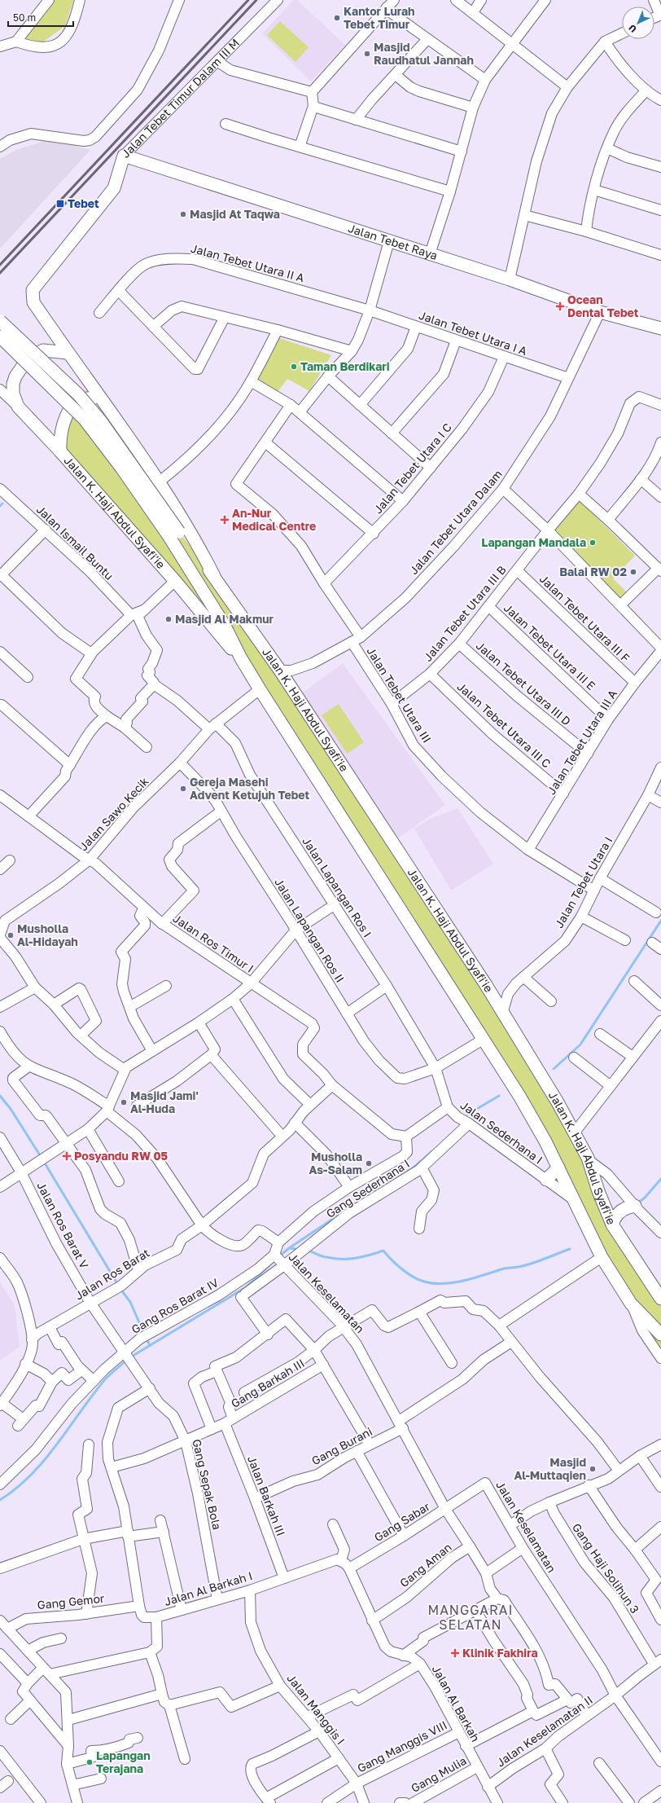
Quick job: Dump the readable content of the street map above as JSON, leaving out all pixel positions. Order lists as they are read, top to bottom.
{
  "streets": {
    "main road": ["Jalan Tebet Timur Dalam III M", "Jalan Tebet Raya", "Jalan K. Haji Abdul Syafi'ie"],
    "street": [
      "Jalan Tebet Utara II A",
      "Jalan Tebet Utara I A",
      "Jalan Tebet Utara I C",
      "Jalan Tebet Utara Dalam",
      "Jalan Ismail Buntu",
      "Jalan Tebet Utara III B",
      "Jalan Tebet Utara III F",
      "Jalan Tebet Utara III E",
      "Jalan Tebet Utara III D",
      "Jalan Tebet Utara III",
      "Jalan Tebet Utara III C",
      "Jalan Tebet Utara III A",
      "Jalan Sawo Kecik",
      "Jalan Tebet Utara I",
      "Jalan Lapangan Ros I",
      "Jalan Lapangan Ros II",
      "Jalan Ros Timur I",
      "Jalan Sederhana I",
      "Gang Sederhana I",
      "Jalan Ros Barat V",
      "Jalan Ros Barat",
      "Jalan Keselamatan",
      "Gang Ros Barat IV",
      "Gang Barkah III",
      "Gang Burani",
      "Gang Sepak Bola",
      "Jalan Barkah III",
      "Gang Sabar",
      "Gang Aman",
      "Gang Haji Solihun 3",
      "Jalan Al Barkah I",
      "Gang Gemor",
      "Jalan Al Barkah",
      "Jalan Manggis I",
      "Jalan Keselamatan II",
      "Gang Manggis VIII",
      "Gang Mulia"
    ]
  },
  "crossings": [
    ["Jalan Tebet Timur Dalam III M", "Jalan Tebet Raya"],
    ["Jalan Tebet Timur Dalam III M", "Jalan K. Haji Abdul Syafi'ie"],
    ["Jalan Tebet Raya", "Jalan Tebet Utara Dalam"],
    ["Jalan Tebet Utara II A", "Jalan Tebet Utara I A"],
    ["Jalan Tebet Utara I A", "Jalan Tebet Utara I C"],
    ["Jalan Tebet Utara I A", "Jalan Tebet Utara Dalam"],
    ["Jalan K. Haji Abdul Syafi'ie", "Jalan Tebet Utara Dalam"],
    ["Jalan K. Haji Abdul Syafi'ie", "Jalan Sawo Kecik"],
    ["Jalan K. Haji Abdul Syafi'ie", "Jalan Tebet Utara I"],
    ["Jalan K. Haji Abdul Syafi'ie", "Jalan Sederhana I"],
    ["Jalan Tebet Utara Dalam", "Jalan Tebet Utara III"],
    ["Jalan Tebet Utara III B", "Jalan Tebet Utara III F"],
    ["Jalan Tebet Utara III B", "Jalan Tebet Utara III E"],
    ["Jalan Tebet Utara III B", "Jalan Tebet Utara III D"],
    ["Jalan Tebet Utara III B", "Jalan Tebet Utara III"],
    ["Jalan Tebet Utara III B", "Jalan Tebet Utara III C"],
    ["Jalan Tebet Utara III F", "Jalan Tebet Utara III A"],
    ["Jalan Tebet Utara III E", "Jalan Tebet Utara III A"],
    ["Jalan Tebet Utara III D", "Jalan Tebet Utara III A"],
    ["Jalan Tebet Utara III", "Jalan Tebet Utara III A"],
    ["Jalan Tebet Utara III", "Jalan Tebet Utara I"],
    ["Jalan Tebet Utara III C", "Jalan Tebet Utara III A"],
    ["Jalan Sawo Kecik", "Jalan Lapangan Ros I"],
    ["Jalan Sawo Kecik", "Jalan Lapangan Ros II"],
    ["Jalan Sawo Kecik", "Jalan Ros Timur I"],
    ["Jalan Lapangan Ros I", "Jalan Lapangan Ros II"],
    ["Jalan Lapangan Ros I", "Jalan Sederhana I"],
    ["Jalan Lapangan Ros II", "Jalan Sederhana I"],
    ["Jalan Ros Timur I", "Jalan Ros Barat"],
    ["Jalan Sederhana I", "Gang Sederhana I"],
    ["Gang Sederhana I", "Jalan Keselamatan"],
    ["Gang Sederhana I", "Gang Ros Barat IV"],
    ["Jalan Ros Barat V", "Jalan Ros Barat"],
    ["Jalan Ros Barat V", "Gang Ros Barat IV"],
    ["Jalan Ros Barat V", "Gang Sepak Bola"],
    ["Jalan Keselamatan", "Gang Ros Barat IV"],
    ["Jalan Keselamatan", "Gang Burani"],
    ["Jalan Keselamatan", "Gang Sabar"],
    ["Jalan Keselamatan", "Jalan Keselamatan II"],
    ["Gang Ros Barat IV", "Gang Sepak Bola"],
    ["Gang Barkah III", "Gang Sepak Bola"],
    ["Gang Barkah III", "Jalan Barkah III"],
    ["Gang Burani", "Jalan Barkah III"],
    ["Gang Sepak Bola", "Jalan Al Barkah I"],
    ["Jalan Barkah III", "Jalan Al Barkah I"],
    ["Gang Sabar", "Gang Aman"],
    ["Gang Sabar", "Jalan Al Barkah I"],
    ["Gang Sabar", "Jalan Al Barkah"],
    ["Gang Aman", "Jalan Al Barkah"],
    ["Gang Haji Solihun 3", "Jalan Keselamatan II"],
    ["Jalan Al Barkah I", "Jalan Al Barkah"],
    ["Jalan Al Barkah I", "Jalan Manggis I"],
    ["Jalan Al Barkah", "Jalan Keselamatan II"],
    ["Jalan Al Barkah", "Gang Manggis VIII"],
    ["Jalan Al Barkah", "Gang Mulia"],
    ["Jalan Manggis I", "Gang Manggis VIII"]
  ],
  "districts": ["MANGGARAI SELATAN"],
  "places": {
    "other": [
      "Kantor Lurah Tebet Timur",
      "Masjid Raudhatul Jannah",
      "Masjid At Taqwa",
      "Taman Berdikari",
      "Lapangan Mandala",
      "Balai RW 02",
      "Masjid Al Makmur",
      "Gereja Masehi Advent Ketujuh Tebet",
      "Musholla Al-Hidayah",
      "Masjid Jami' Al-Huda",
      "Musholla As-Salam",
      "Masjid Al-Muttaqien",
      "Lapangan Terajana"
    ],
    "transit": ["Tebet"],
    "health": [
      "Ocean Dental Tebet",
      "An-Nur Medical Centre",
      "Posyandu RW 05",
      "Klinik Fakhira"
    ]
  },
  "scale_bar": "50 m",
  "north": "bottom left"
}
